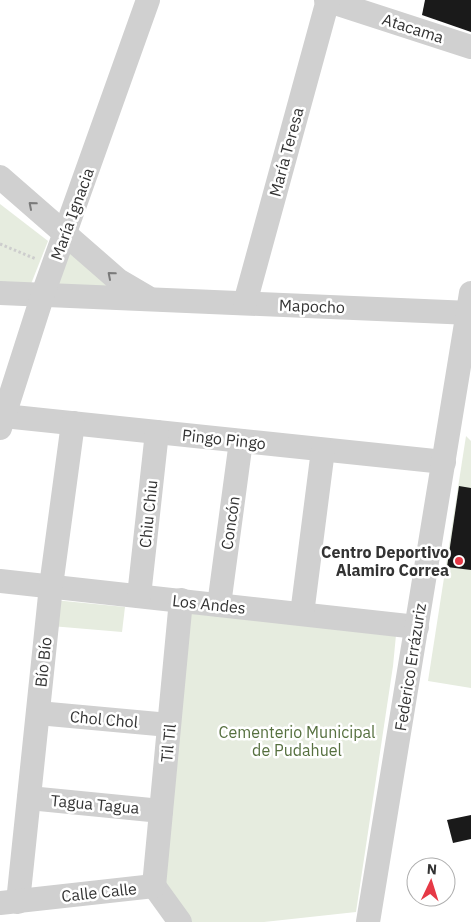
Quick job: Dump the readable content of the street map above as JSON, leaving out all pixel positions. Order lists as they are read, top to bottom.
{
  "streets": {
    "street": [
      "Atacama",
      "María Teresa",
      "María Ignacia",
      "Mapocho",
      "Pingo Pingo",
      "Chiu Chiu",
      "Concón",
      "Los Andes",
      "Bío Bío",
      "Federico Errázuriz",
      "Chol Chol",
      "Til Til",
      "Tagua Tagua",
      "Calle Calle"
    ]
  },
  "crossings": [
    ["Atacama", "María Teresa"],
    ["María Teresa", "Mapocho"],
    ["María Ignacia", "Mapocho"],
    ["María Ignacia", "Pingo Pingo"],
    ["Mapocho", "Federico Errázuriz"],
    ["Pingo Pingo", "Chiu Chiu"],
    ["Pingo Pingo", "Concón"],
    ["Pingo Pingo", "Bío Bío"],
    ["Pingo Pingo", "Federico Errázuriz"],
    ["Chiu Chiu", "Los Andes"],
    ["Concón", "Los Andes"],
    ["Los Andes", "Bío Bío"],
    ["Los Andes", "Federico Errázuriz"],
    ["Los Andes", "Til Til"],
    ["Bío Bío", "Chol Chol"],
    ["Bío Bío", "Tagua Tagua"],
    ["Bío Bío", "Calle Calle"],
    ["Chol Chol", "Til Til"],
    ["Til Til", "Tagua Tagua"],
    ["Til Til", "Calle Calle"]
  ],
  "parks": ["Cementerio Municipal de Pudahuel"],
  "places": ["Centro Deportivo Alamiro Correa"],
  "north": "top"
}
